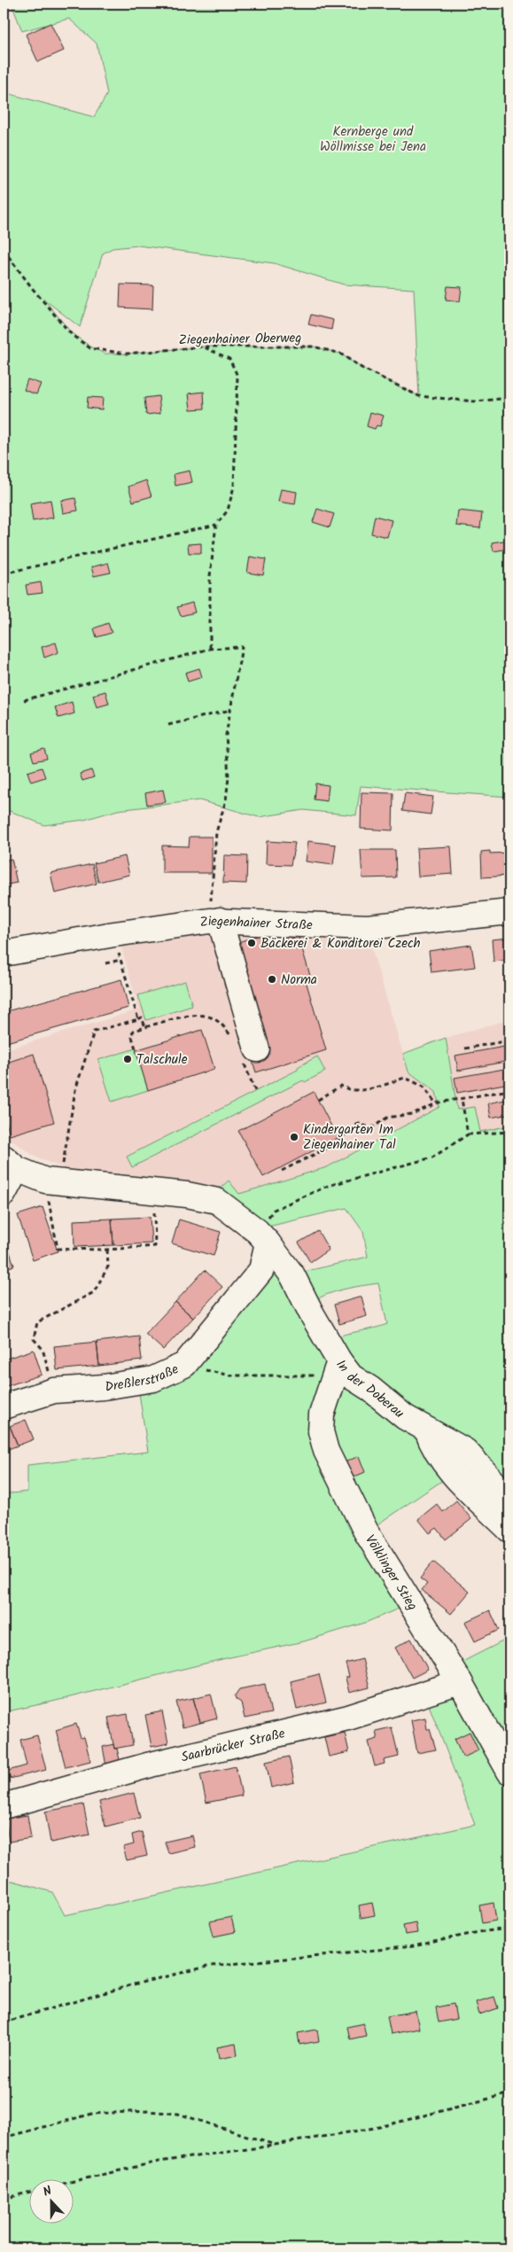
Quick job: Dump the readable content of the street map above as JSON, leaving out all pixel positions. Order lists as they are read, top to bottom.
{
  "streets": {
    "street": [
      "Ziegenhainer Straße",
      "Dreßlerstraße",
      "In der Doberau",
      "Völklinger Stieg",
      "Saarbrücker Straße"
    ],
    "path": ["Ziegenhainer Oberweg"]
  },
  "crossings": [
    ["Dreßlerstraße", "In der Doberau"],
    ["In der Doberau", "Völklinger Stieg"],
    ["Völklinger Stieg", "Saarbrücker Straße"]
  ],
  "parks": ["Kernberge und Wöllmisse bei Jena"],
  "places": [
    "Bäckerei & Konditorei Czech",
    "Norma",
    "Talschule",
    "Kindergarten Im Ziegenhainer Tal"
  ],
  "north": "top"
}
